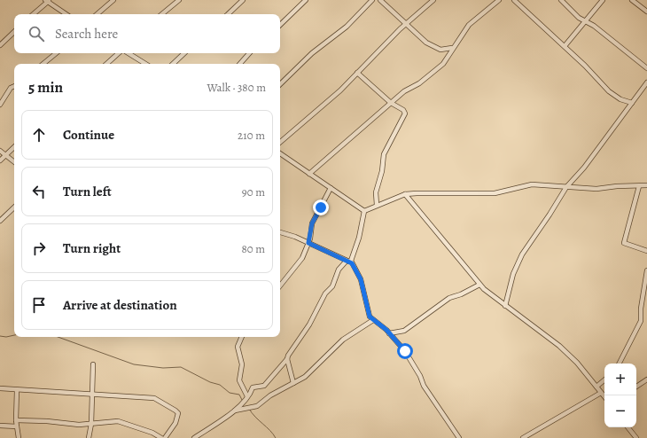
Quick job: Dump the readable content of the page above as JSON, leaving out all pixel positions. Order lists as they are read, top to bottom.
{
  "page": {
    "search": "Search here",
    "heading": ["5 min", "Walk · 380 m"],
    "list": [
      ["Continue", "210 m"],
      ["Turn left", "90 m"],
      ["Turn right", "80 m"],
      "Arrive at destination"
    ],
    "map_buttons": ["+", "−"]
  }
}
